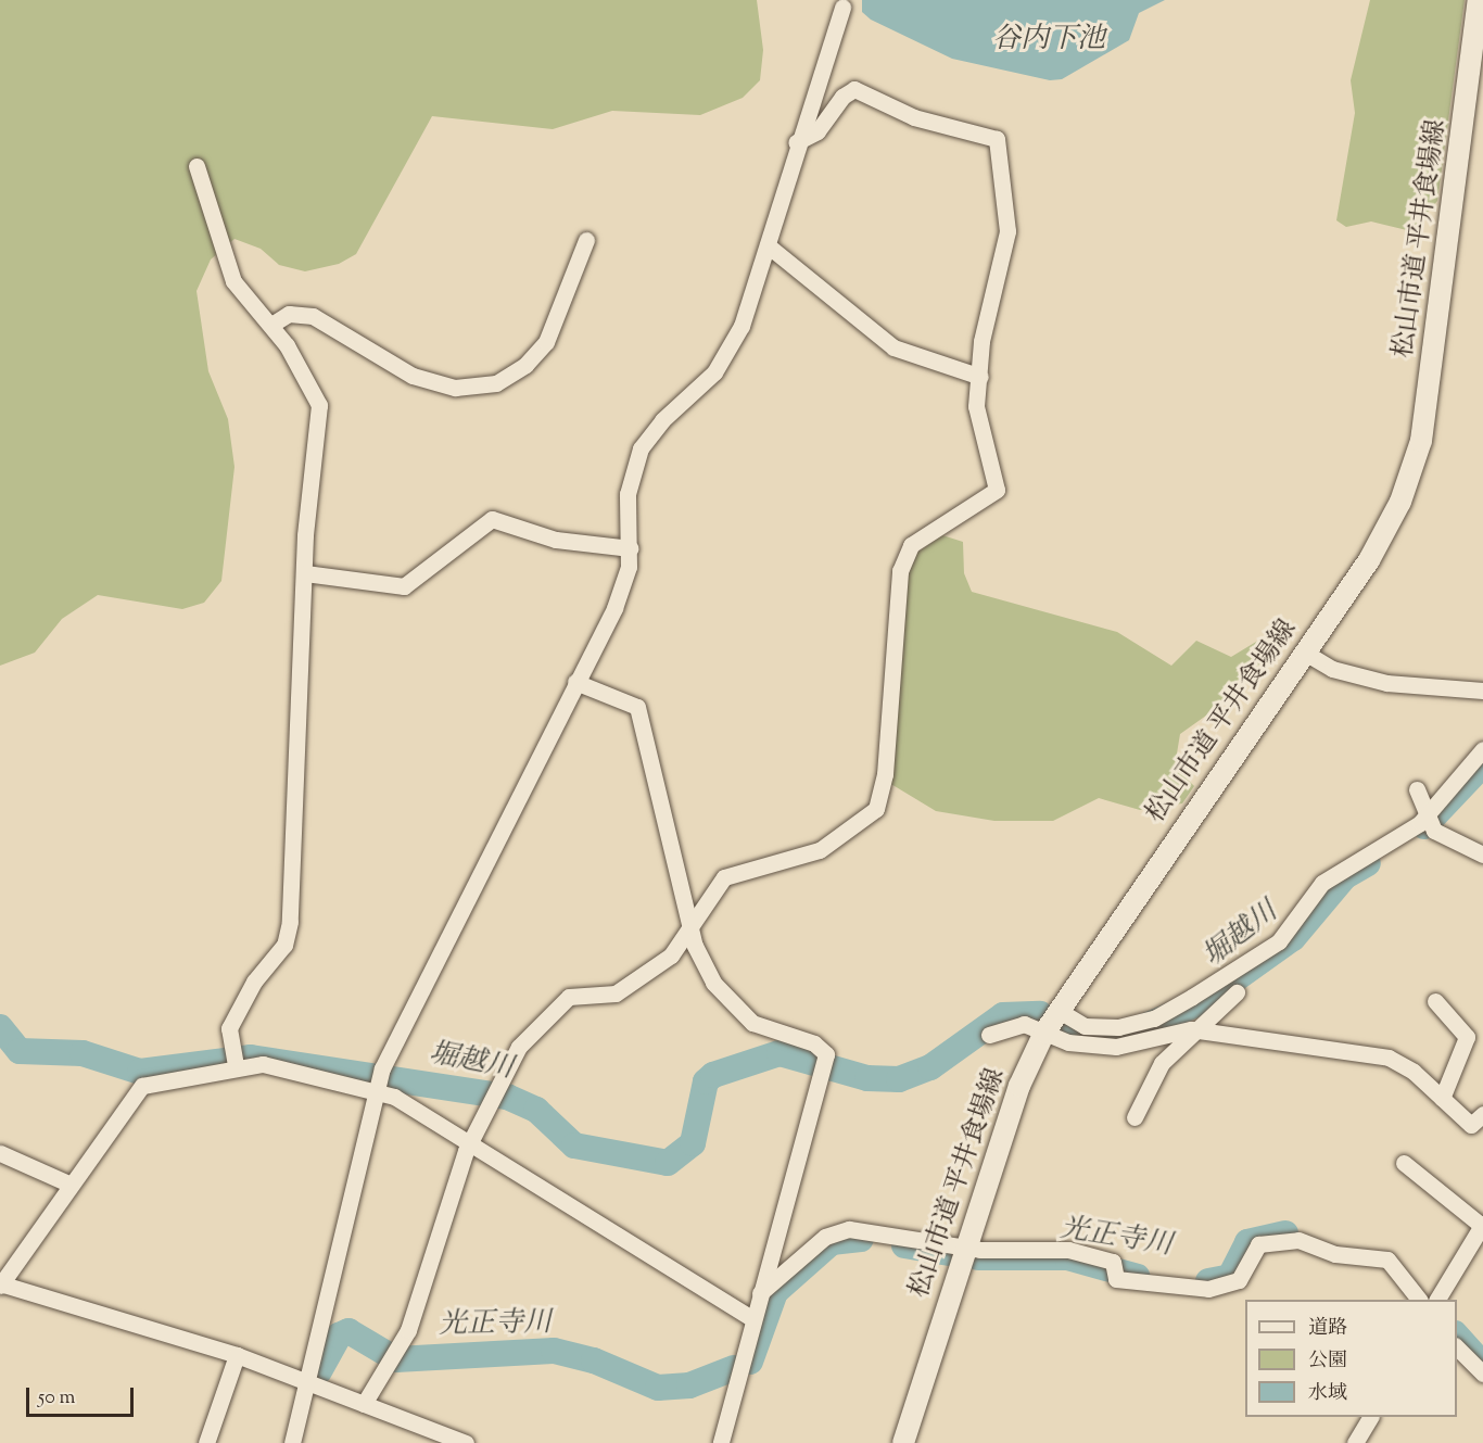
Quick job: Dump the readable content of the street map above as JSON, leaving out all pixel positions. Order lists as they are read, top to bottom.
{
  "streets": {
    "street": ["松山市道 平井食場線"]
  },
  "water": ["谷内下池", "堀越川", "光正寺川"],
  "legend": ["道路", "公園", "水域"],
  "scale_bar": "50 m"
}
